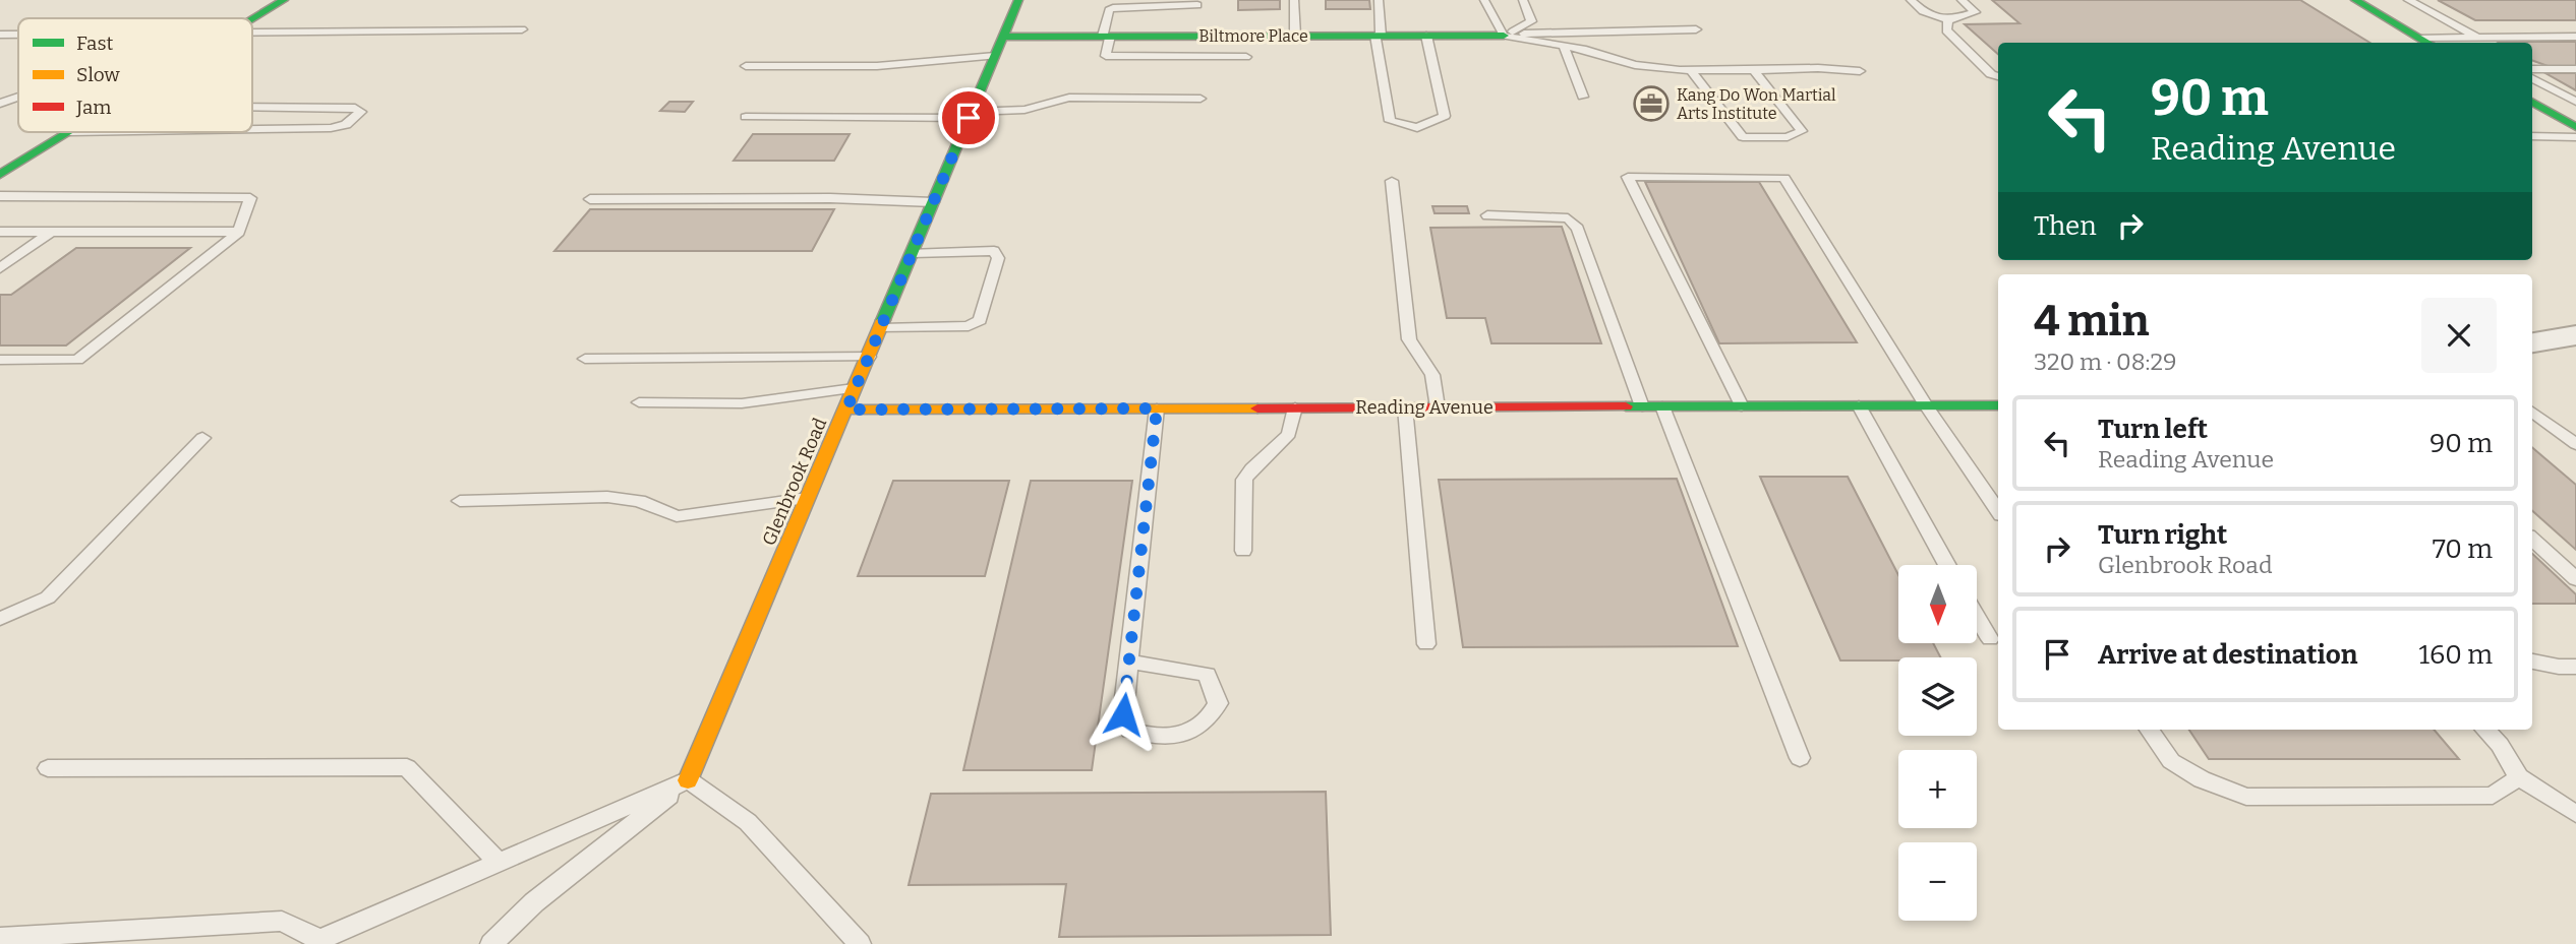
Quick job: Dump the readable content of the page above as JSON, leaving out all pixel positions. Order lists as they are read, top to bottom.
{
  "streets": {
    "street": ["Biltmore Place", "Reading Avenue", "Glenbrook Road"]
  },
  "crossings": [
    ["Biltmore Place", "Glenbrook Road"],
    ["Reading Avenue", "Glenbrook Road"]
  ],
  "places": {
    "office": ["Kang Do Won Martial Arts Institute"]
  },
  "legend": ["Fast", "Slow", "Jam"],
  "north": "bottom",
  "page": {
    "turn": ["90 m", "Reading Avenue"],
    "then": "Then",
    "heading": ["4 min", "320 m · 08:29"],
    "list": [
      {
        "name": "Turn left",
        "note": "Reading Avenue",
        "value": "90 m"
      },
      {
        "name": "Turn right",
        "note": "Glenbrook Road",
        "value": "70 m"
      },
      {
        "name": "Arrive at destination",
        "value": "160 m"
      }
    ],
    "map_buttons": ["+", "−"]
  }
}
